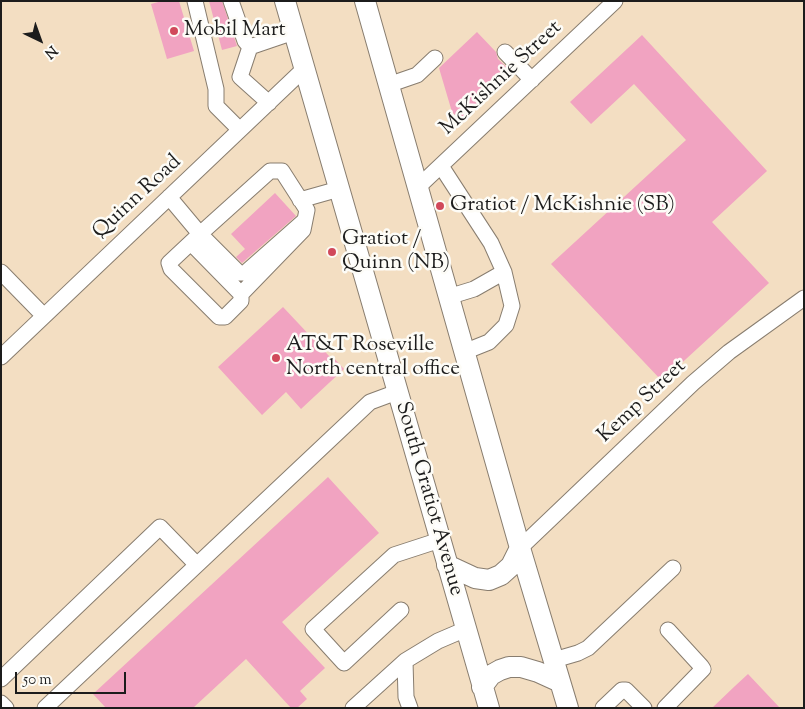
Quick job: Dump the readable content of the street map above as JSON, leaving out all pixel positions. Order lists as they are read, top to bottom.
{
  "streets": {
    "main road": ["South Gratiot Avenue"],
    "street": ["McKishnie Street", "Quinn Road", "Kemp Street"]
  },
  "crossings": [
    ["Quinn Road", "South Gratiot Avenue"]
  ],
  "places": [
    "Mobil Mart",
    "Gratiot / McKishnie (SB)",
    "Gratiot / Quinn (NB)",
    "AT&T Roseville North central office"
  ],
  "scale_bar": "50 m",
  "north": "bottom right"
}
